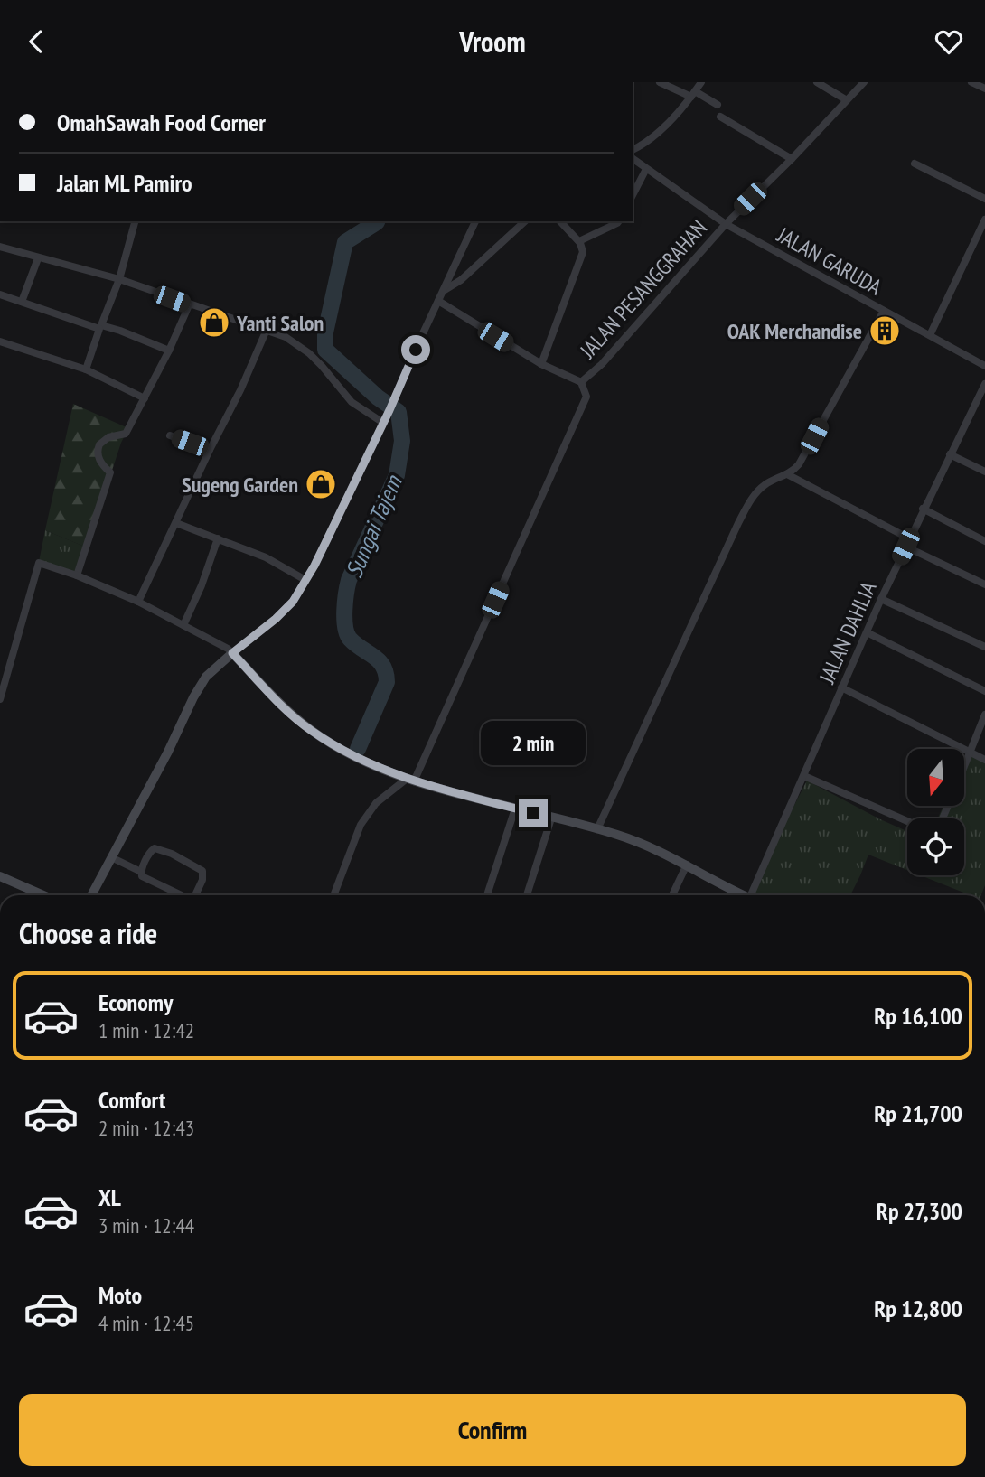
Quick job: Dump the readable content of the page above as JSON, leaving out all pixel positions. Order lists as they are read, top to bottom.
{
  "streets": {
    "street": ["JALAN GARUDA", "JALAN PESANGGRAHAN", "JALAN DAHLIA"]
  },
  "crossings": [
    ["JALAN GARUDA", "JALAN PESANGGRAHAN"]
  ],
  "water": ["Sungai Tajem"],
  "places": {
    "shop": ["Yanti Salon", "Sugeng Garden"],
    "building": ["OAK Merchandise"]
  },
  "north": "bottom",
  "page": {
    "header": "Vroom",
    "banner": ["OmahSawah Food Corner", "Jalan ML Pamiro"],
    "bubble": "2 min",
    "heading": "Choose a ride",
    "list": [
      {
        "name": "Economy",
        "note": "1 min · 12:42",
        "value": "Rp 16,100"
      },
      {
        "name": "Comfort",
        "note": "2 min · 12:43",
        "value": "Rp 21,700"
      },
      {
        "name": "XL",
        "note": "3 min · 12:44",
        "value": "Rp 27,300"
      },
      {
        "name": "Moto",
        "note": "4 min · 12:45",
        "value": "Rp 12,800"
      }
    ],
    "buttons": "Confirm"
  }
}
